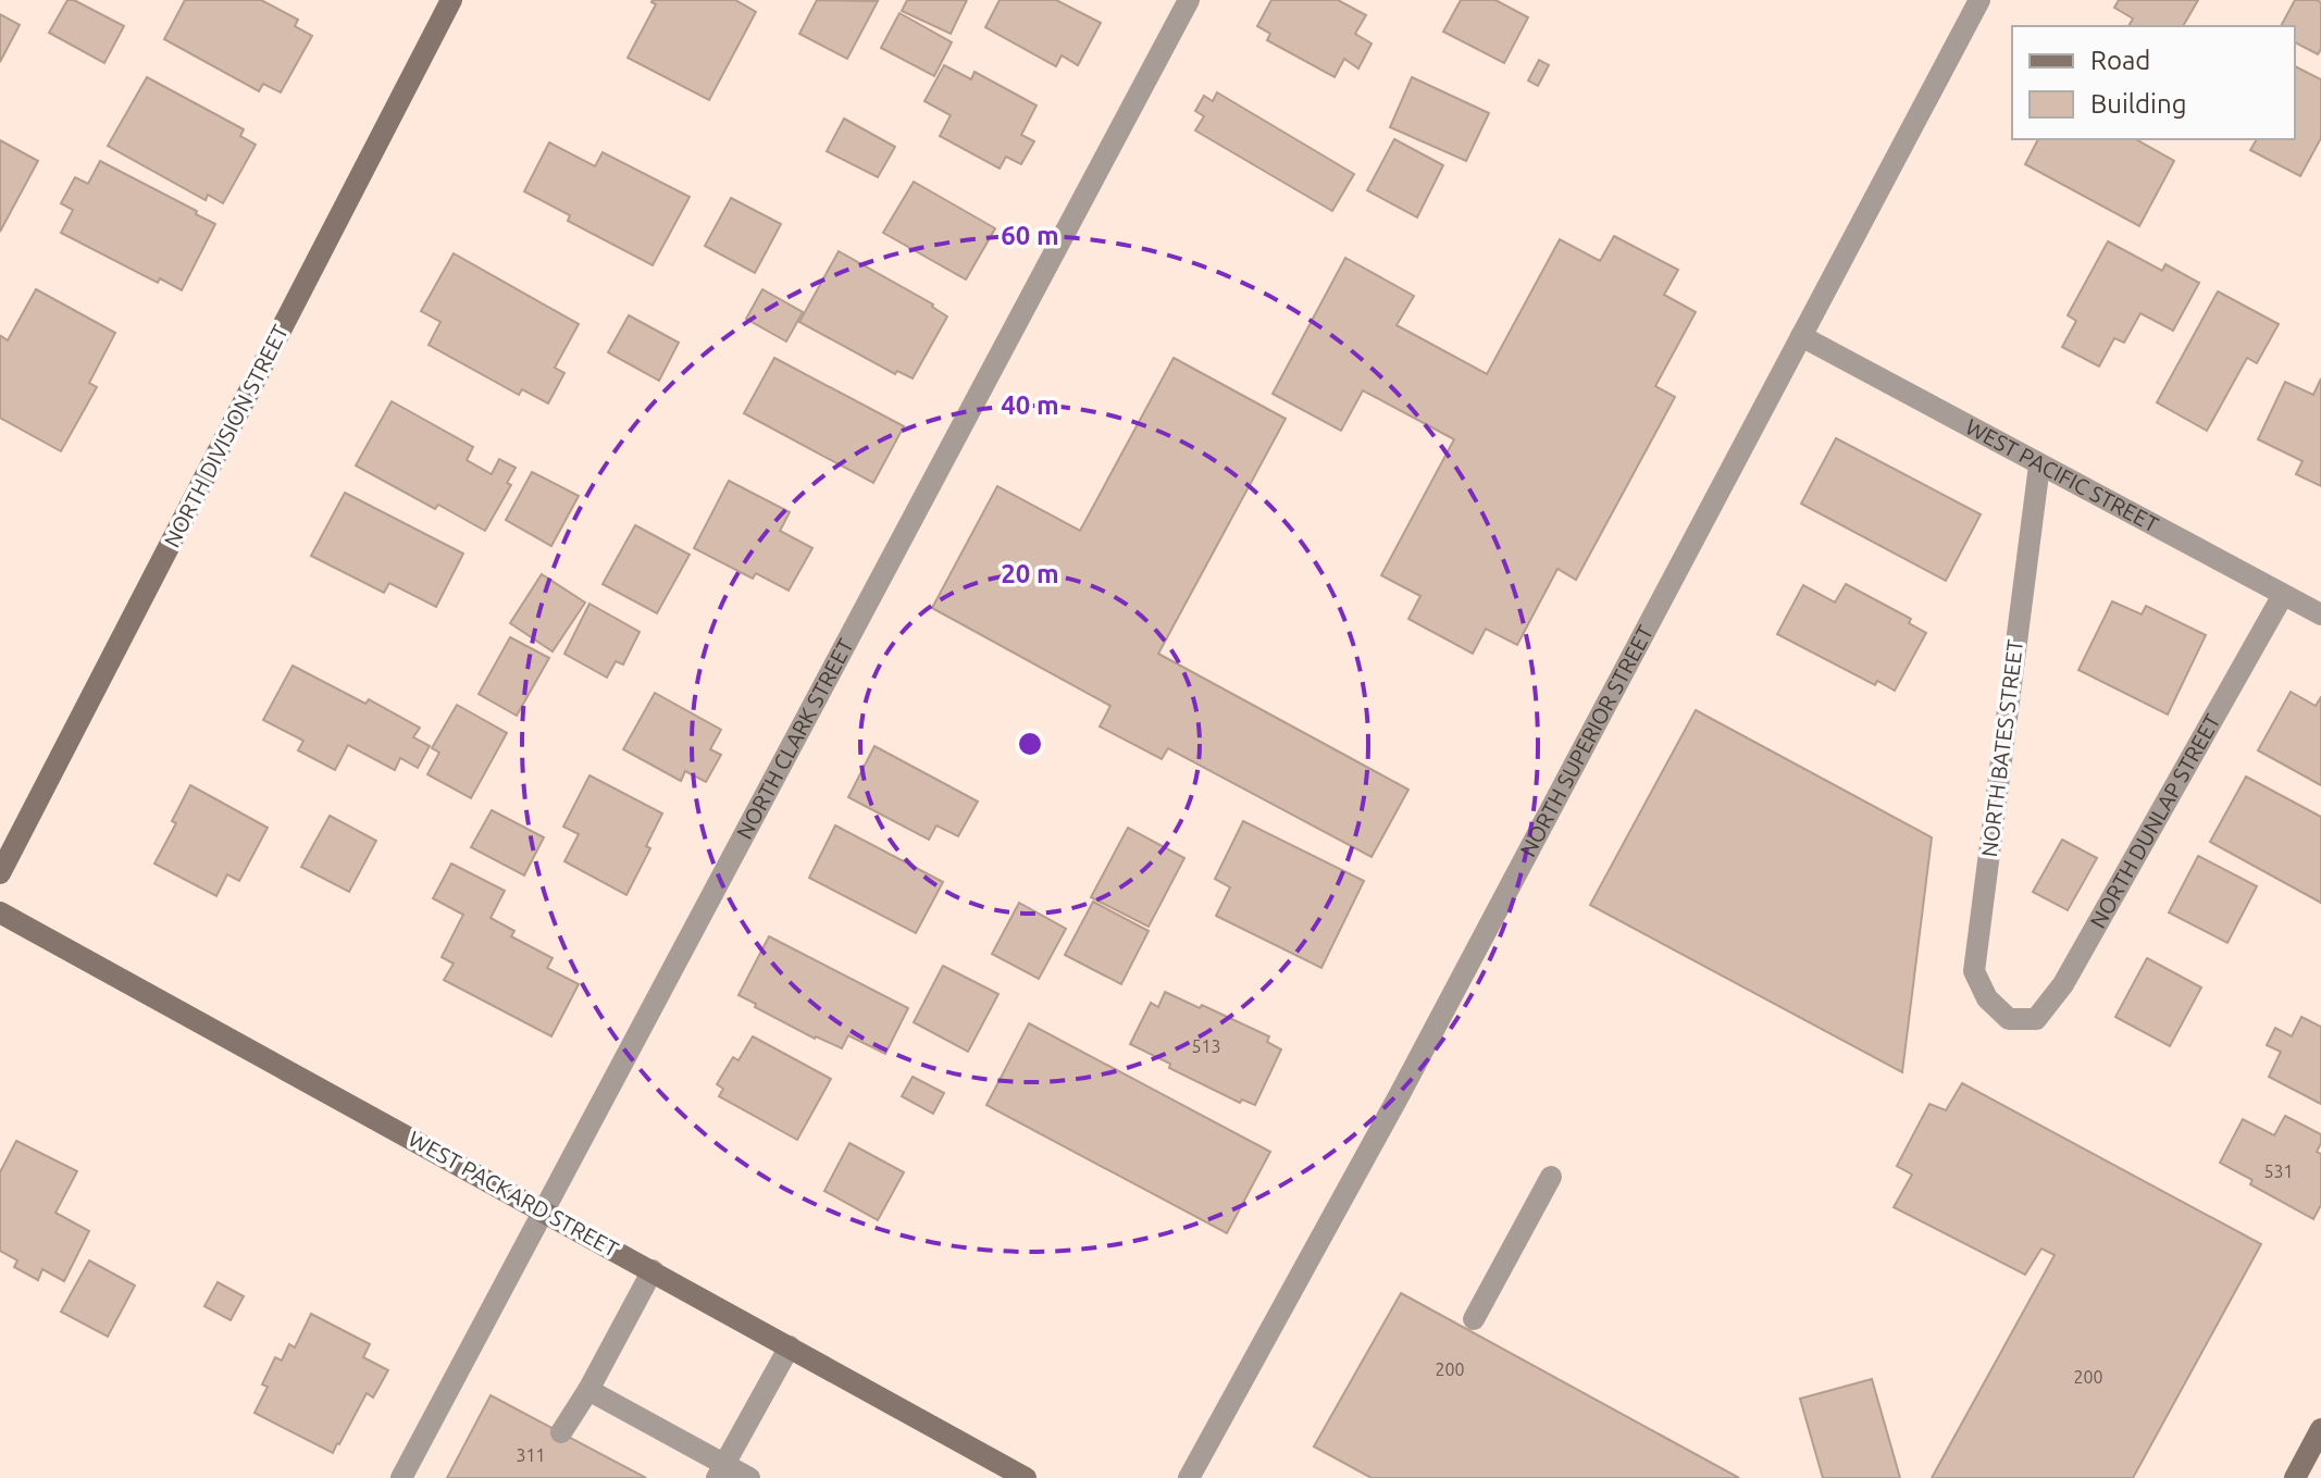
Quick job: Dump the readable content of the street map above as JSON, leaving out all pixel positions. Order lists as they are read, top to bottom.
{
  "streets": {
    "street": [
      "NORTH DIVISION STREET",
      "WEST PACIFIC STREET",
      "NORTH CLARK STREET",
      "NORTH SUPERIOR STREET",
      "NORTH BATES STREET",
      "NORTH DUNLAP STREET",
      "WEST PACKARD STREET"
    ]
  },
  "crossings": [
    ["WEST PACIFIC STREET", "NORTH SUPERIOR STREET"],
    ["WEST PACIFIC STREET", "NORTH BATES STREET"],
    ["WEST PACIFIC STREET", "NORTH DUNLAP STREET"],
    ["NORTH CLARK STREET", "WEST PACKARD STREET"],
    ["NORTH BATES STREET", "NORTH DUNLAP STREET"]
  ],
  "house_numbers": [
    "513",
    "531",
    "200",
    "200",
    "311"
  ],
  "legend": ["Road", "Building"],
  "rings": ["60 m", "40 m", "20 m"]
}
